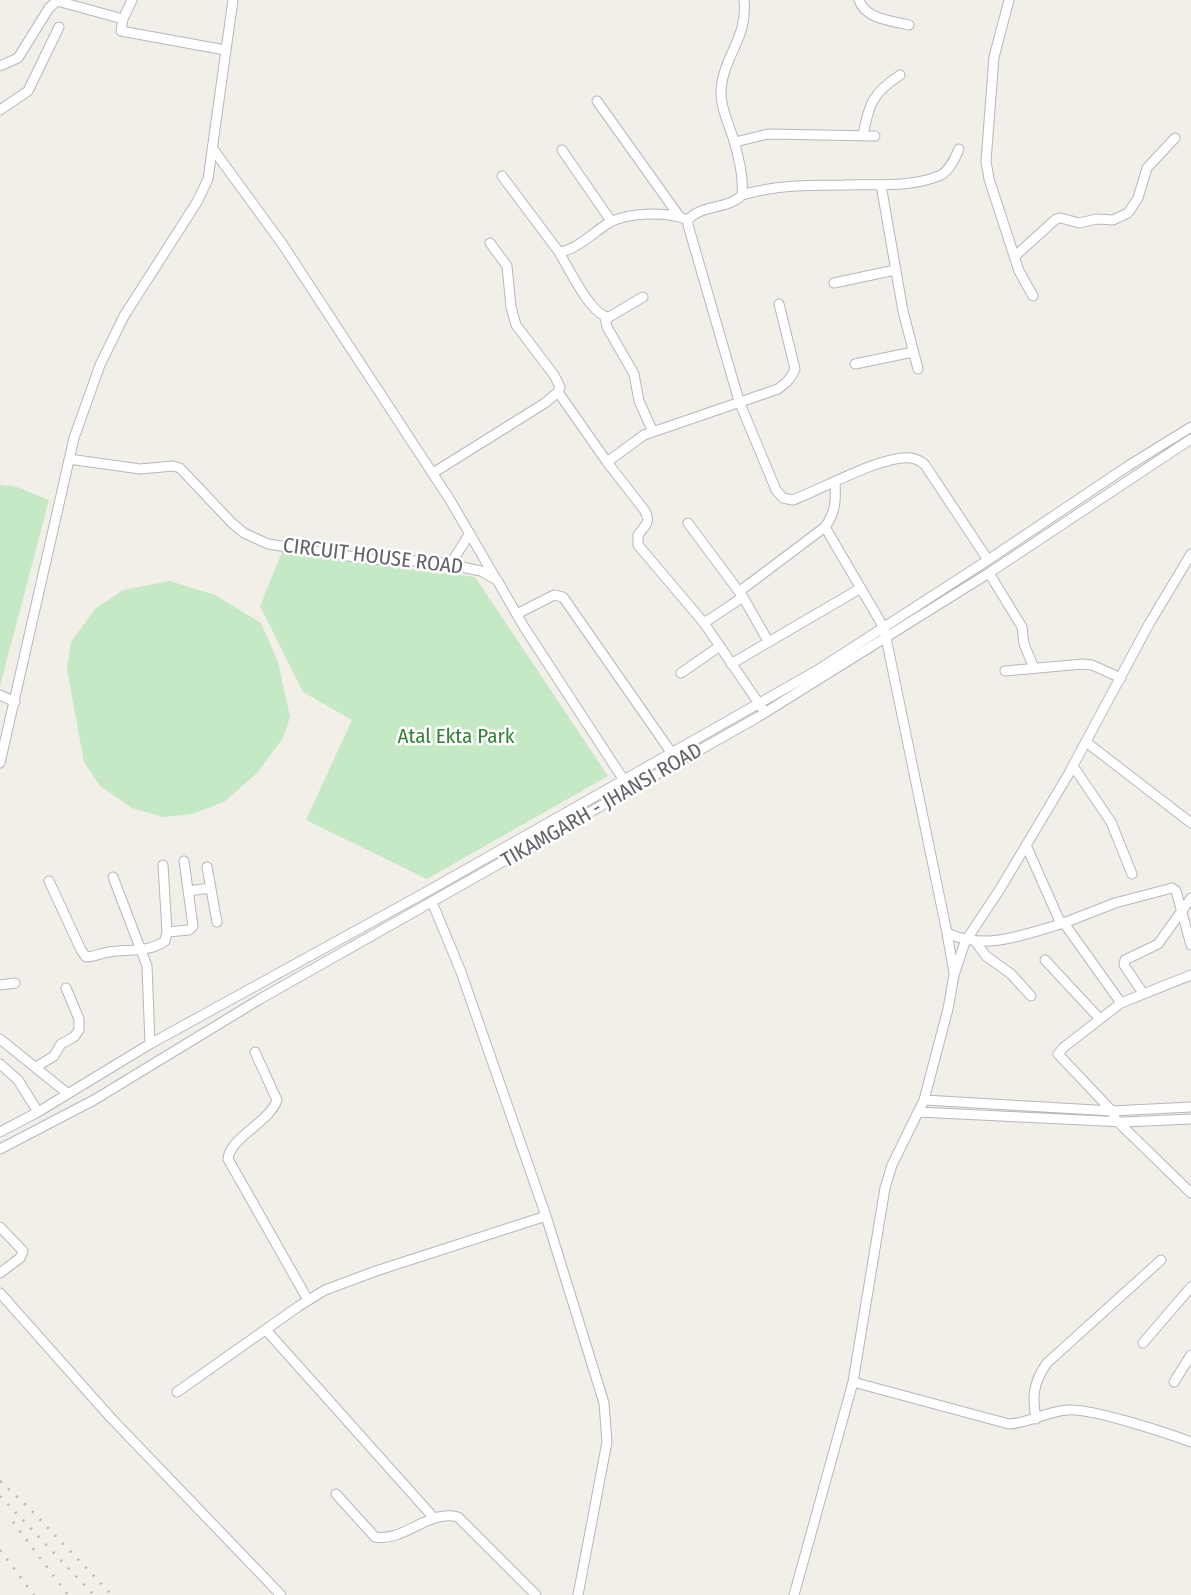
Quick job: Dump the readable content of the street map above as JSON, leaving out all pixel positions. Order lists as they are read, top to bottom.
{
  "streets": {
    "street": ["CIRCUIT HOUSE ROAD", "TIKAMGARH - JHANSI ROAD"]
  },
  "parks": ["Atal Ekta Park"]
}
